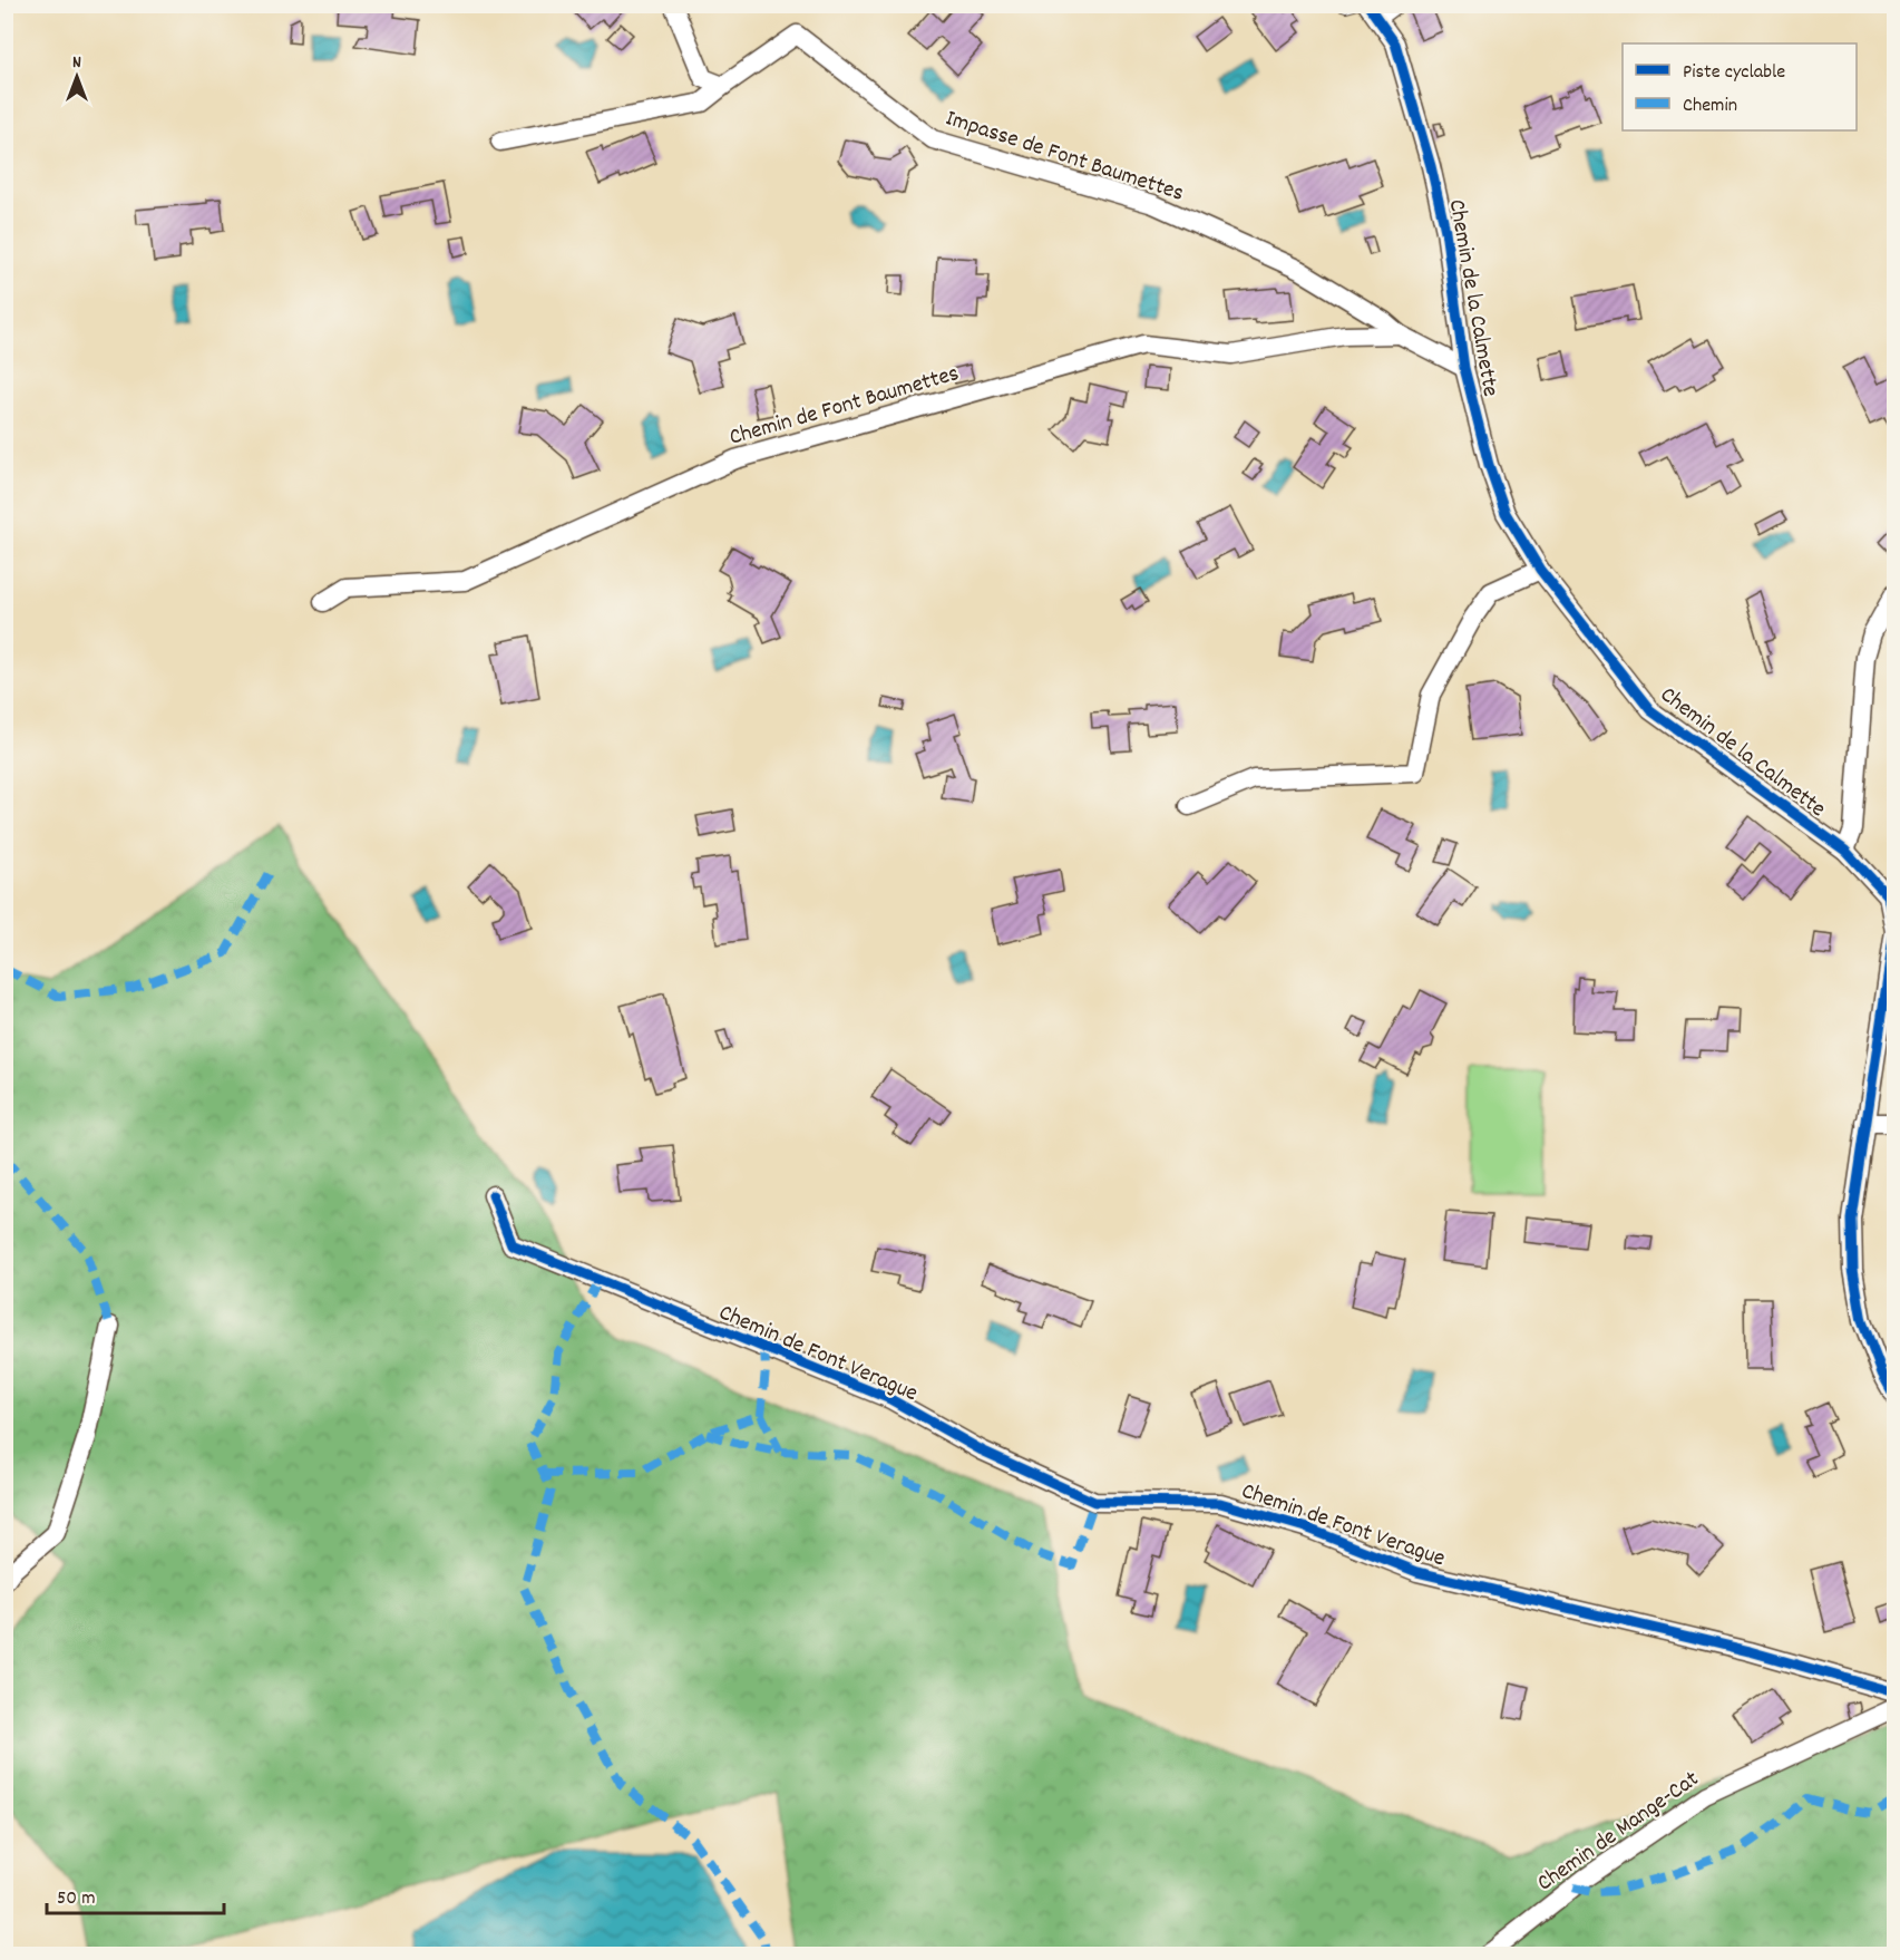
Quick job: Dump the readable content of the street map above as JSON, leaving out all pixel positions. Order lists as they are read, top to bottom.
{
  "streets": {
    "street": [
      "Impasse de Font Baumettes",
      "Chemin de la Calmette",
      "Chemin de Font Baumettes",
      "Chemin de Font Verague",
      "Chemin de Mange-Cat"
    ]
  },
  "crossings": [
    ["Impasse de Font Baumettes", "Chemin de la Calmette"],
    ["Impasse de Font Baumettes", "Chemin de Font Baumettes"]
  ],
  "legend": ["Piste cyclable", "Chemin"],
  "scale_bar": "50 m",
  "north": "top"
}
